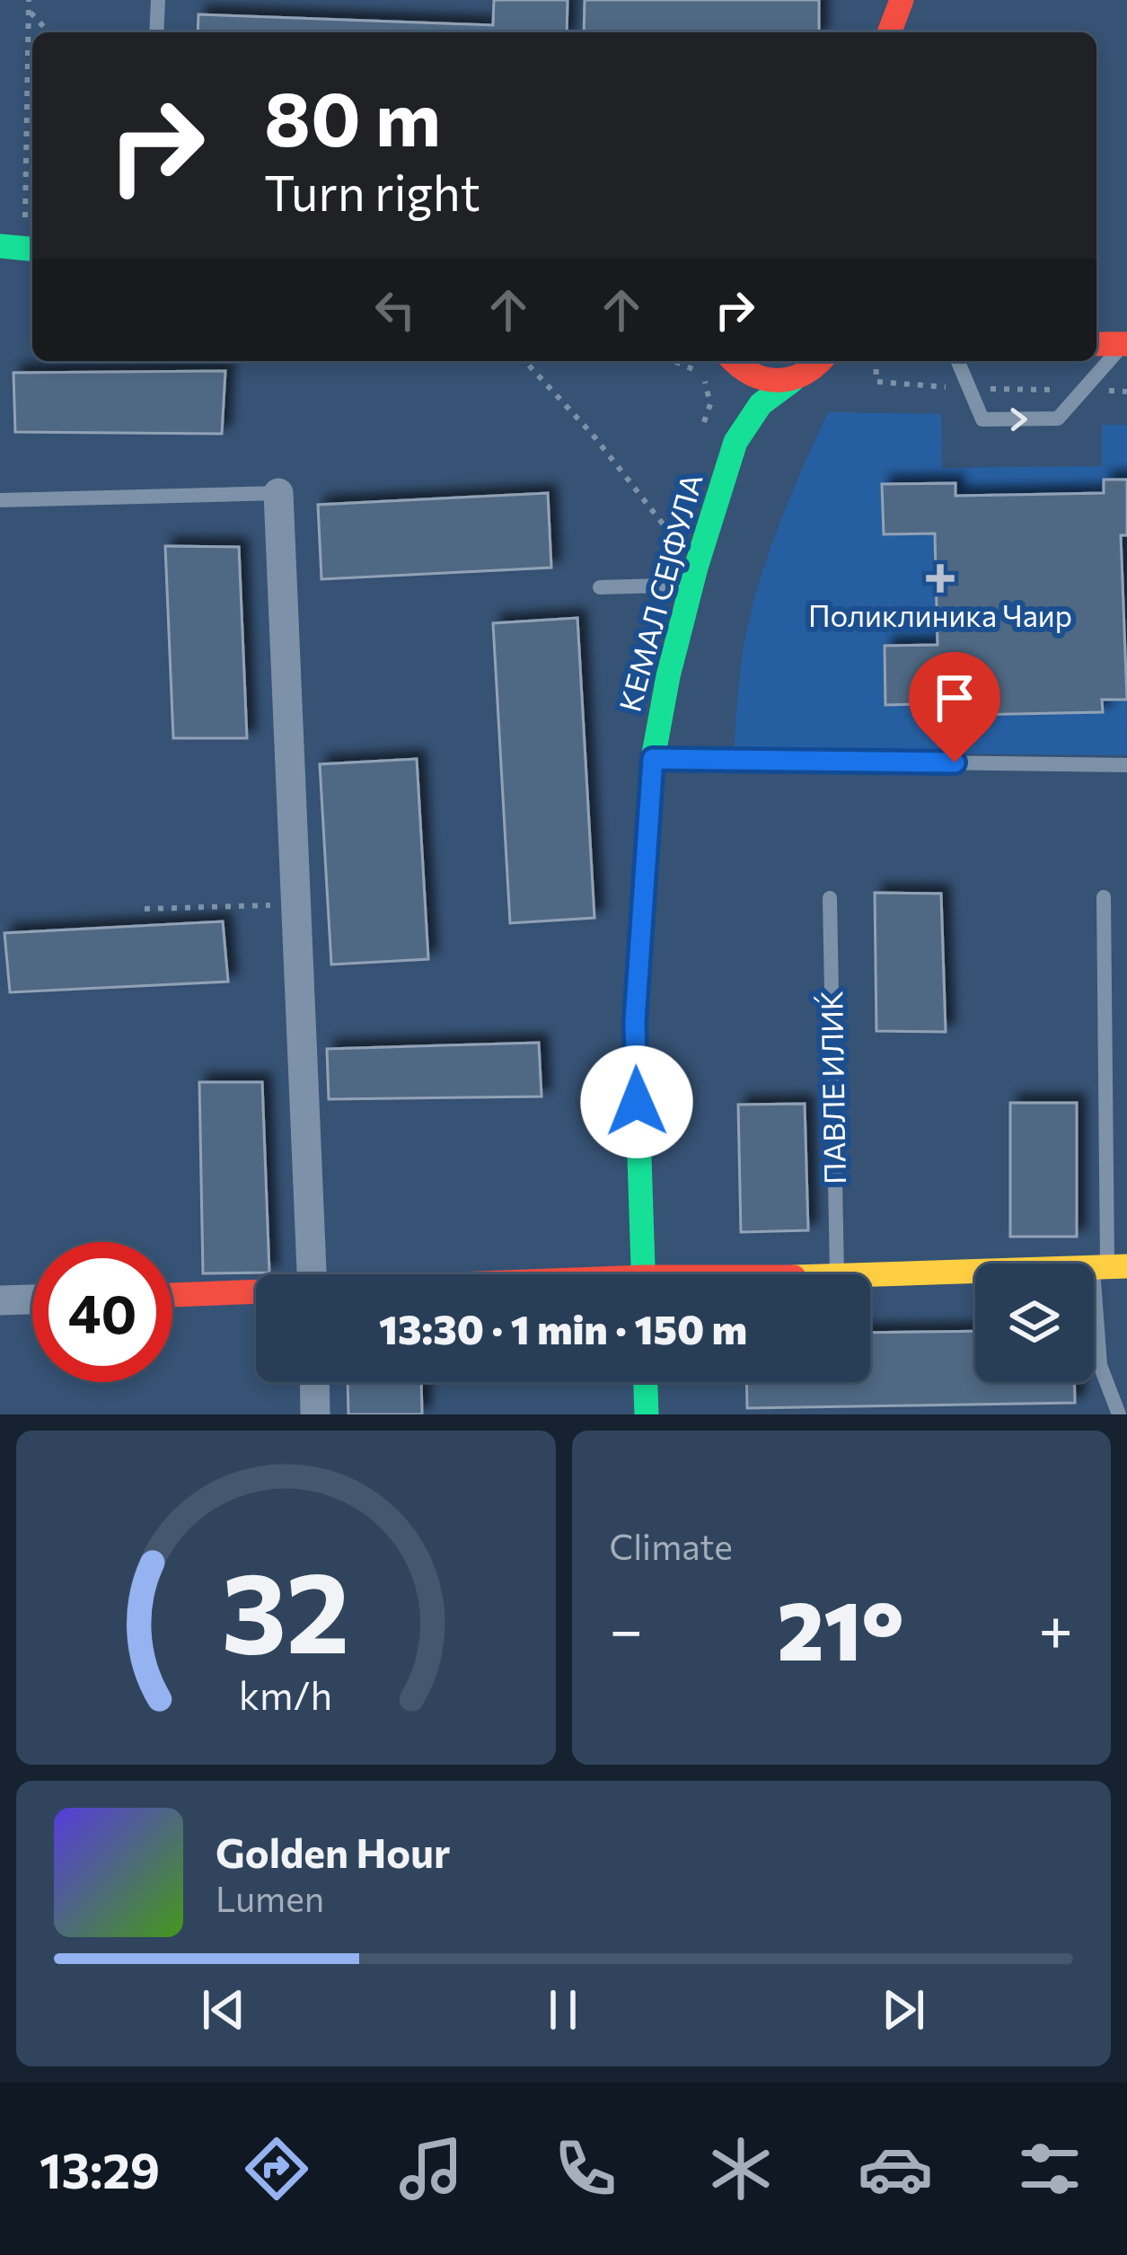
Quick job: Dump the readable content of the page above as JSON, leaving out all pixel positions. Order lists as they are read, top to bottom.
{
  "streets": {
    "street": ["КЕМАЛ СЕЈФУЛА"],
    "lane": ["ПАВЛЕ ИЛИЌ"]
  },
  "places": {
    "health": ["Поликлиника Чаир"]
  },
  "page": {
    "turn": ["80 m", "Turn right"],
    "limit": "40",
    "trip": "13:30 · 1 min · 150 m",
    "tile": "Climate",
    "heat": ["−", "21°", "+"],
    "song": ["Golden Hour", "Lumen"],
    "tabs": "13:29",
    "gauge": ["32", "km/h"]
  }
}
